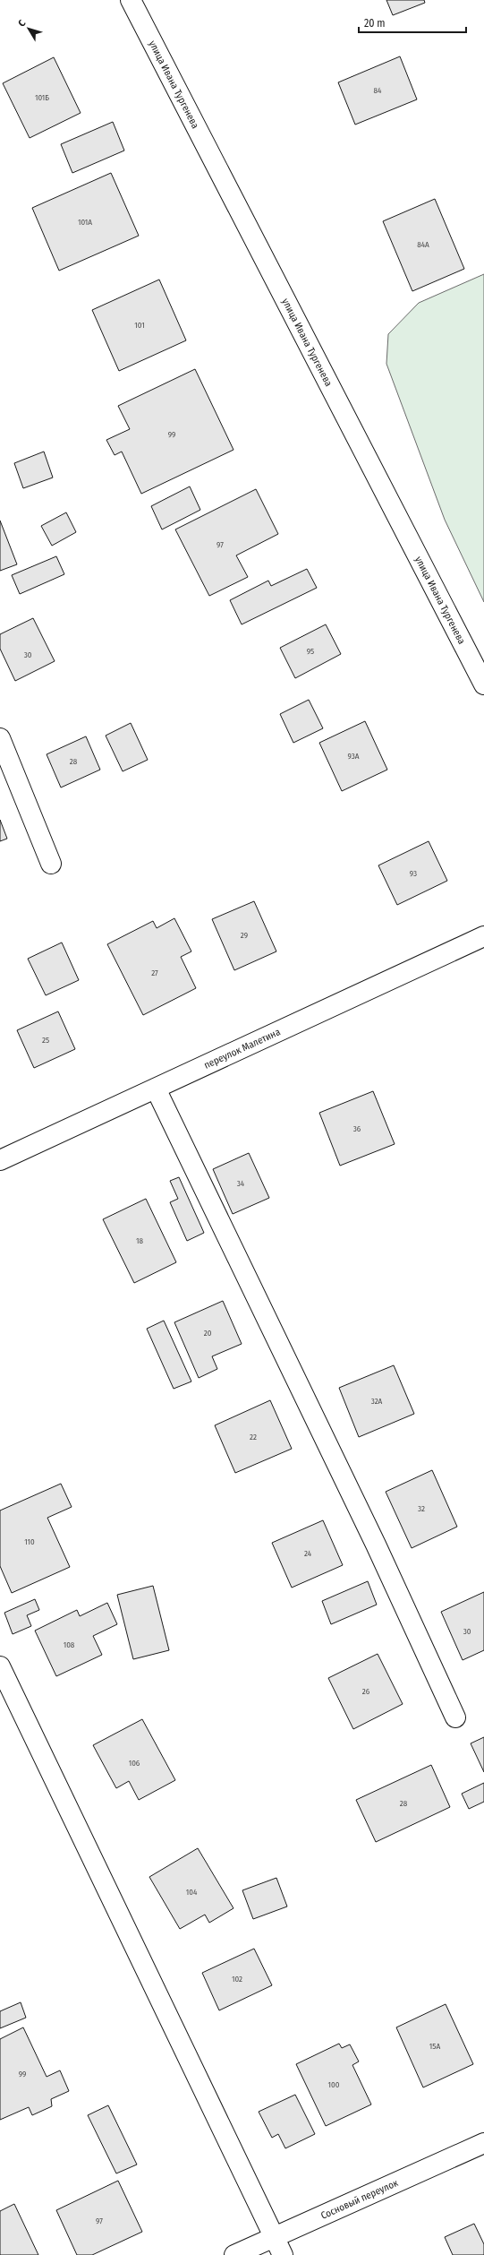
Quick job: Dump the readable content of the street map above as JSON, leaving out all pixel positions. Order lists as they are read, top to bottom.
{
  "streets": {
    "street": ["улица Ивана Тургенева", "переулок Малетина", "Сосновый переулок"]
  },
  "house_numbers": [
    "84",
    "101Б",
    "101А",
    "84А",
    "101",
    "99",
    "97",
    "95",
    "30",
    "93А",
    "28",
    "93",
    "29",
    "27",
    "25",
    "36",
    "34",
    "18",
    "20",
    "32А",
    "22",
    "32",
    "110",
    "24",
    "30",
    "108",
    "26",
    "106",
    "28",
    "104",
    "102",
    "15А",
    "99",
    "100",
    "97"
  ],
  "scale_bar": "20 m",
  "north": "top left"
}
